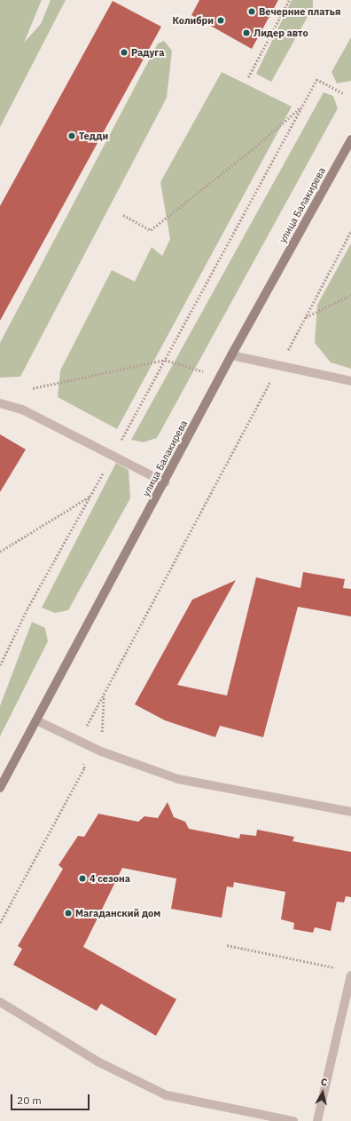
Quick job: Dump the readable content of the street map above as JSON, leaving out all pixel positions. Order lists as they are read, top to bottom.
{
  "streets": {
    "street": ["улица Балакирева"]
  },
  "places": [
    "Вечерние платья",
    "Колибри",
    "Лидер авто",
    "Радуга",
    "Тедди",
    "4 сезона",
    "Магаданский дом"
  ],
  "scale_bar": "20 m",
  "north": "top"
}
